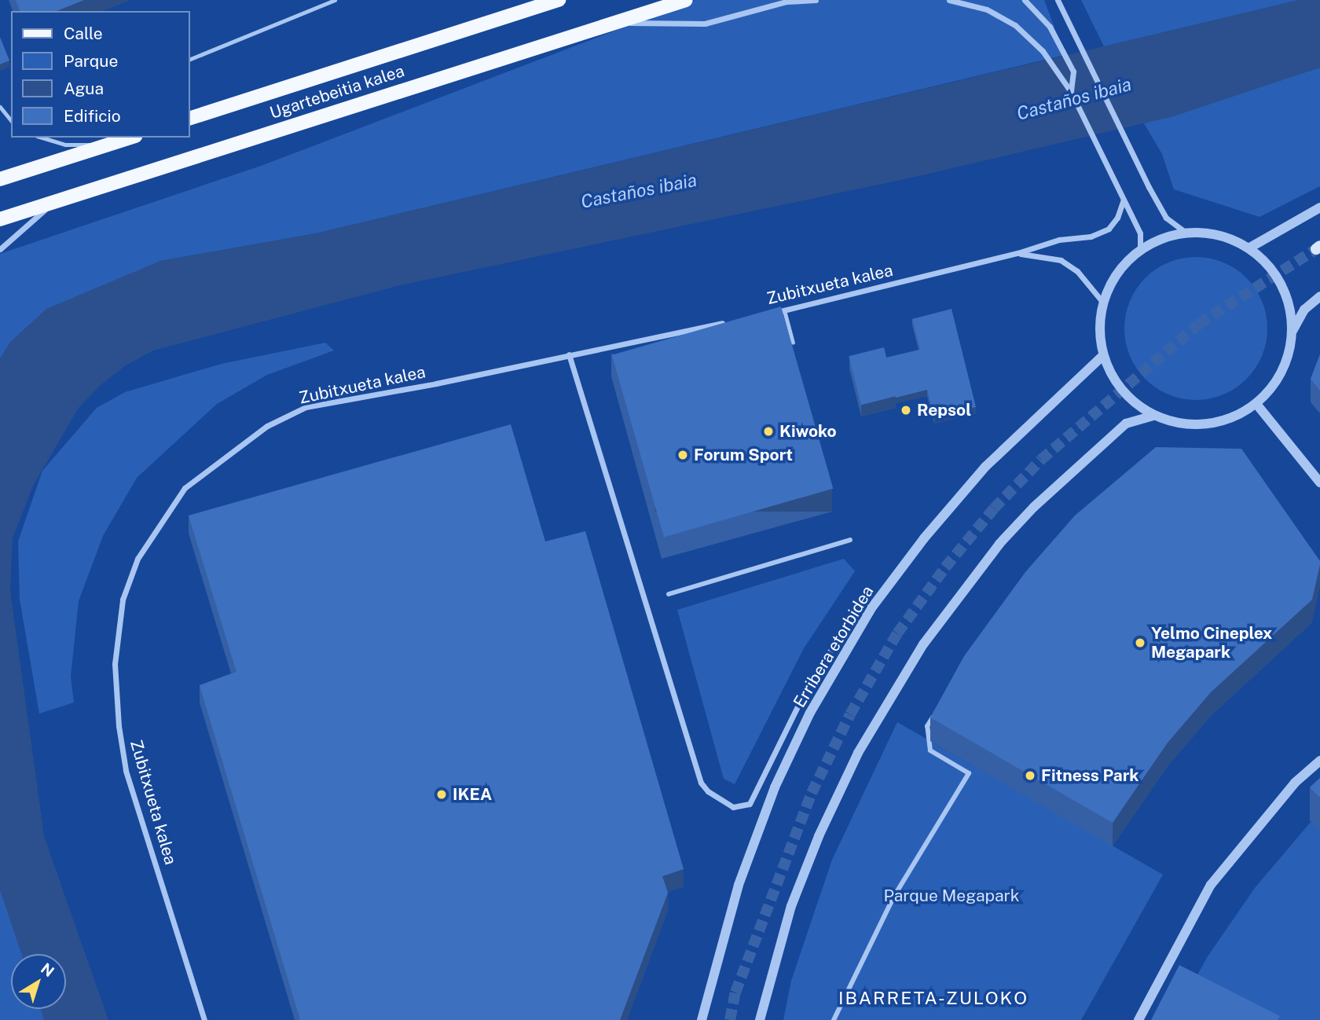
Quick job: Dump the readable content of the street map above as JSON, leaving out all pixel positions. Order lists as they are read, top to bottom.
{
  "streets": {
    "main road": ["Ugartebeitia kalea"],
    "street": ["Zubitxueta kalea", "Erribera etorbidea"]
  },
  "crossings": [
    ["Zubitxueta kalea", "Erribera etorbidea"]
  ],
  "districts": ["IBARRETA-ZULOKO"],
  "water": ["Castaños ibaia"],
  "parks": ["Parque Megapark"],
  "places": [
    "Repsol",
    "Kiwoko",
    "Forum Sport",
    "Yelmo Cineplex Megapark",
    "Fitness Park",
    "IKEA"
  ],
  "legend": [
    "Calle",
    "Parque",
    "Agua",
    "Edificio"
  ],
  "north": "top right"
}
